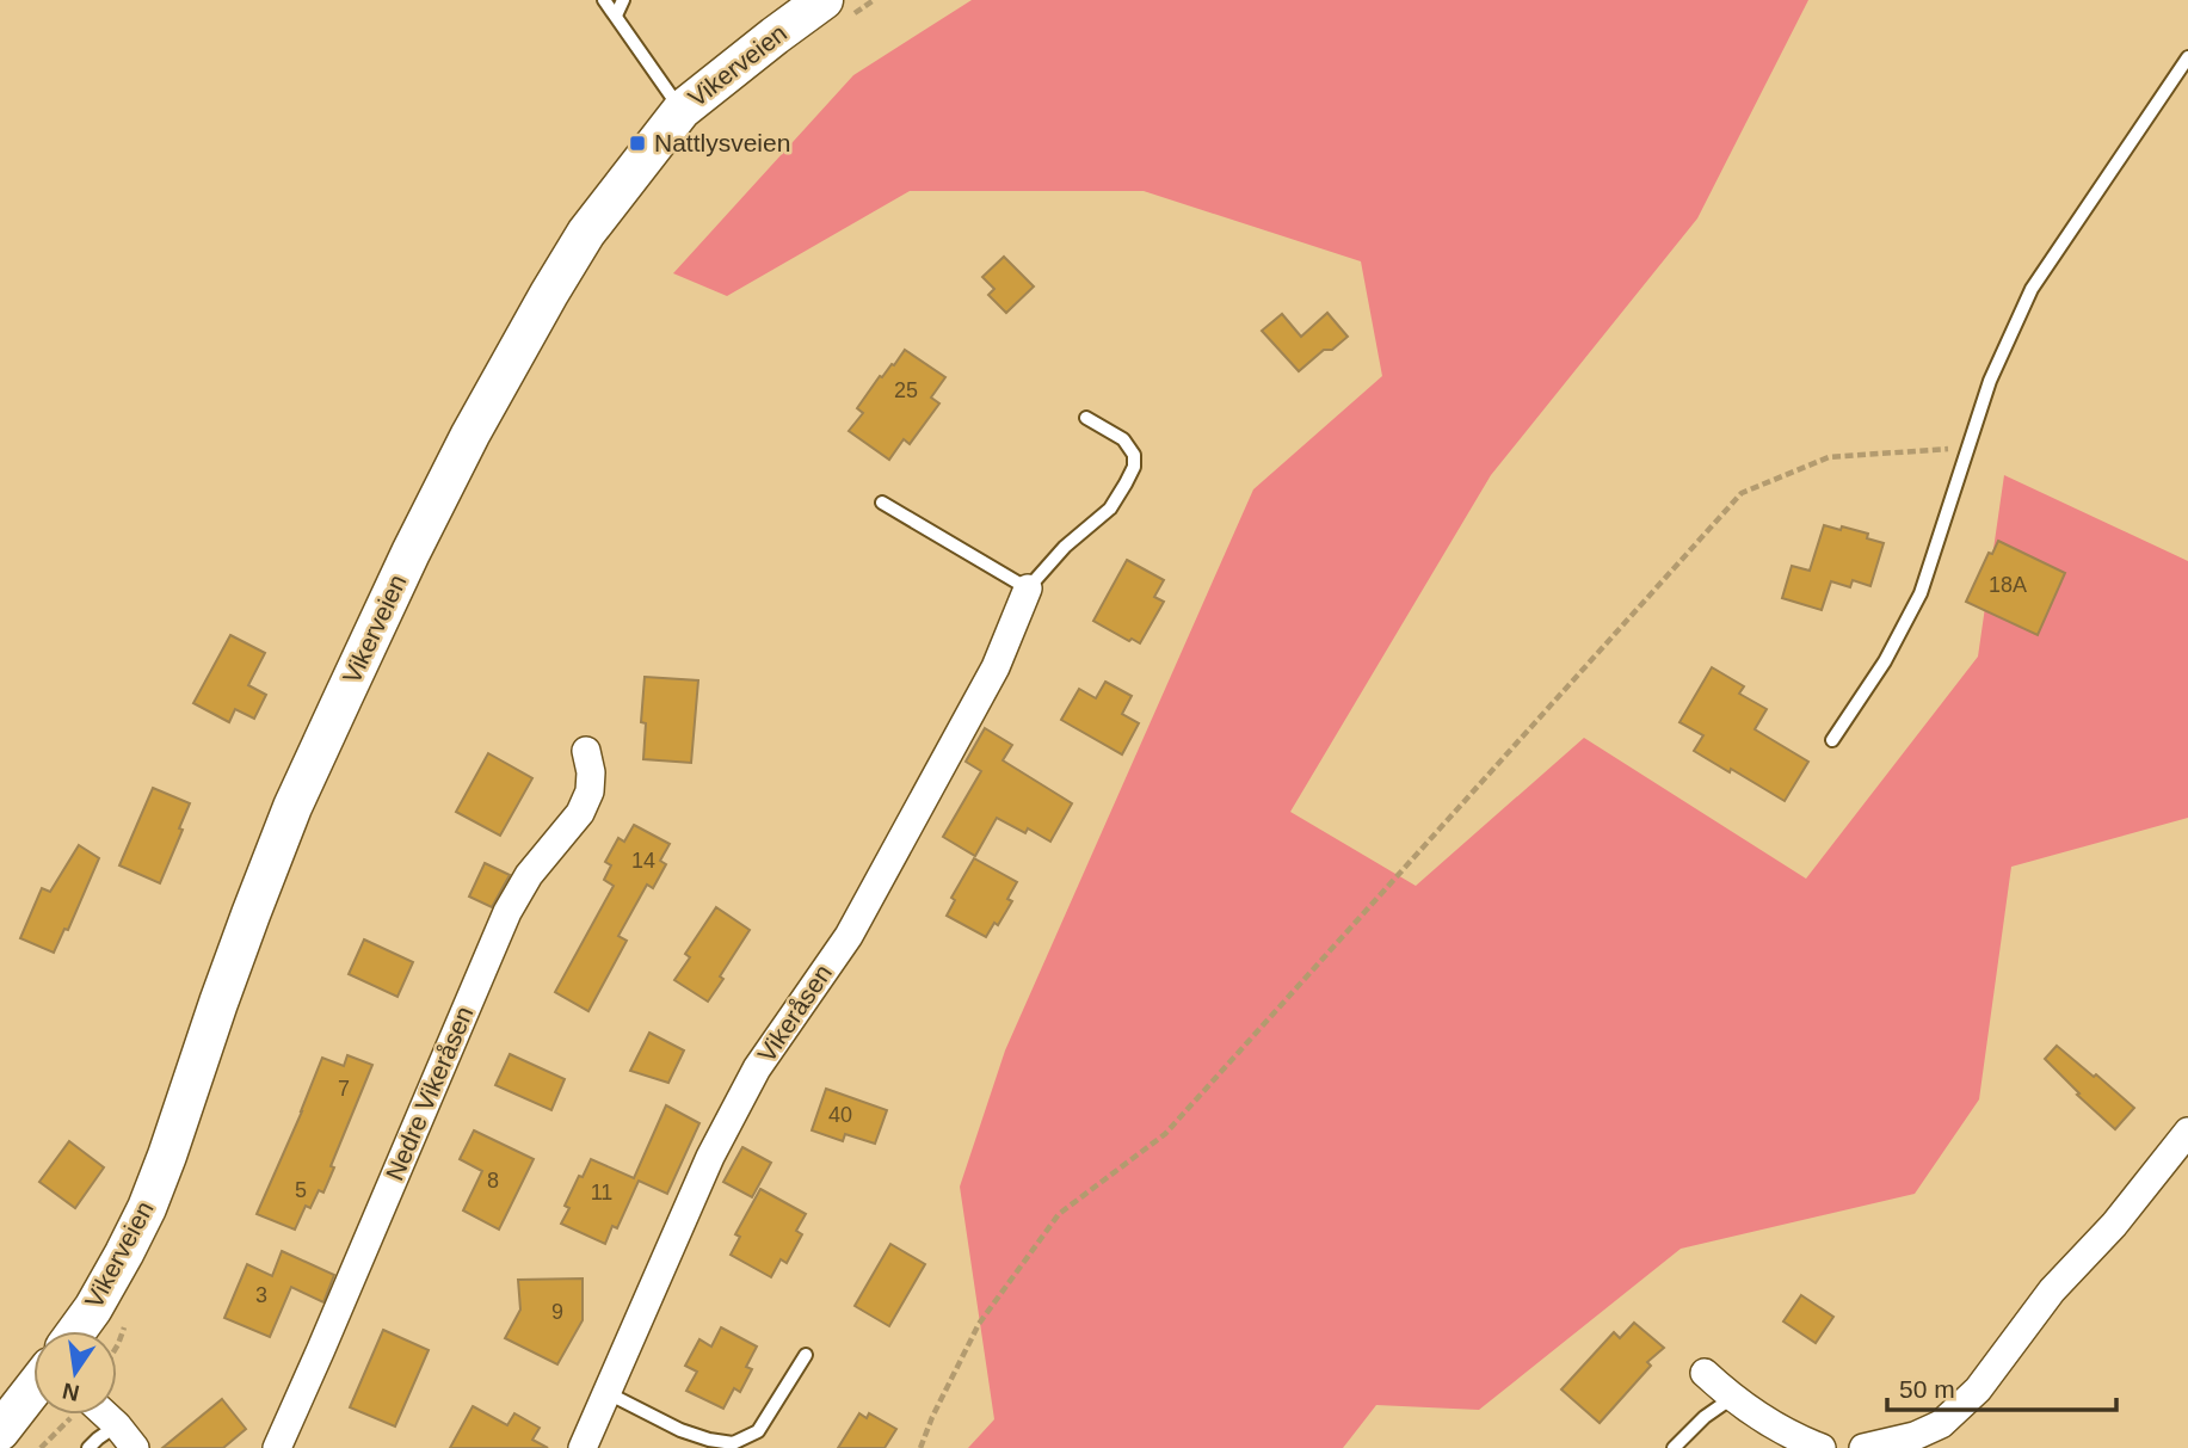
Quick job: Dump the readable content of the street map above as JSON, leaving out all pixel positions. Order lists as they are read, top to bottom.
{
  "streets": {
    "main road": ["Vikerveien"],
    "street": ["Vikeråsen", "Nedre Vikeråsen"]
  },
  "places": {
    "transit": ["Nattlysveien"]
  },
  "house_numbers": [
    "25",
    "18A",
    "14",
    "7",
    "40",
    "8",
    "5",
    "11",
    "3",
    "9"
  ],
  "scale_bar": "50 m",
  "north": "bottom"
}
